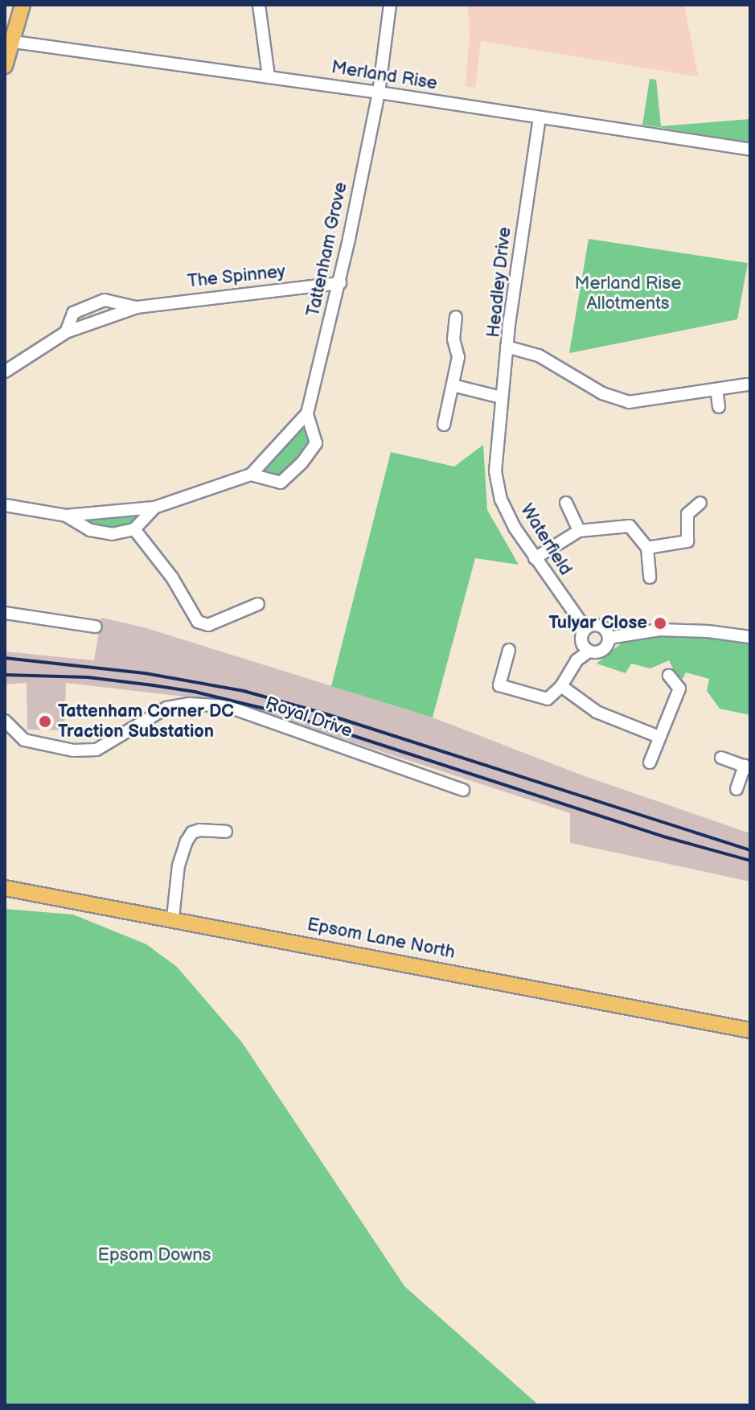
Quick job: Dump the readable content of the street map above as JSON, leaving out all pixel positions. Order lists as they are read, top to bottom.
{
  "streets": {
    "main road": ["Epsom Lane North"],
    "street": [
      "Merland Rise",
      "Tattenham Grove",
      "The Spinney",
      "Headley Drive",
      "Waterfield",
      "Royal Drive"
    ]
  },
  "crossings": [
    ["Merland Rise", "Tattenham Grove"],
    ["Merland Rise", "Headley Drive"],
    ["Tattenham Grove", "The Spinney"],
    ["Headley Drive", "Waterfield"]
  ],
  "parks": ["Merland Rise Allotments", "Epsom Downs"],
  "places": ["Tulyar Close", "Tattenham Corner DC Traction Substation"]
}
